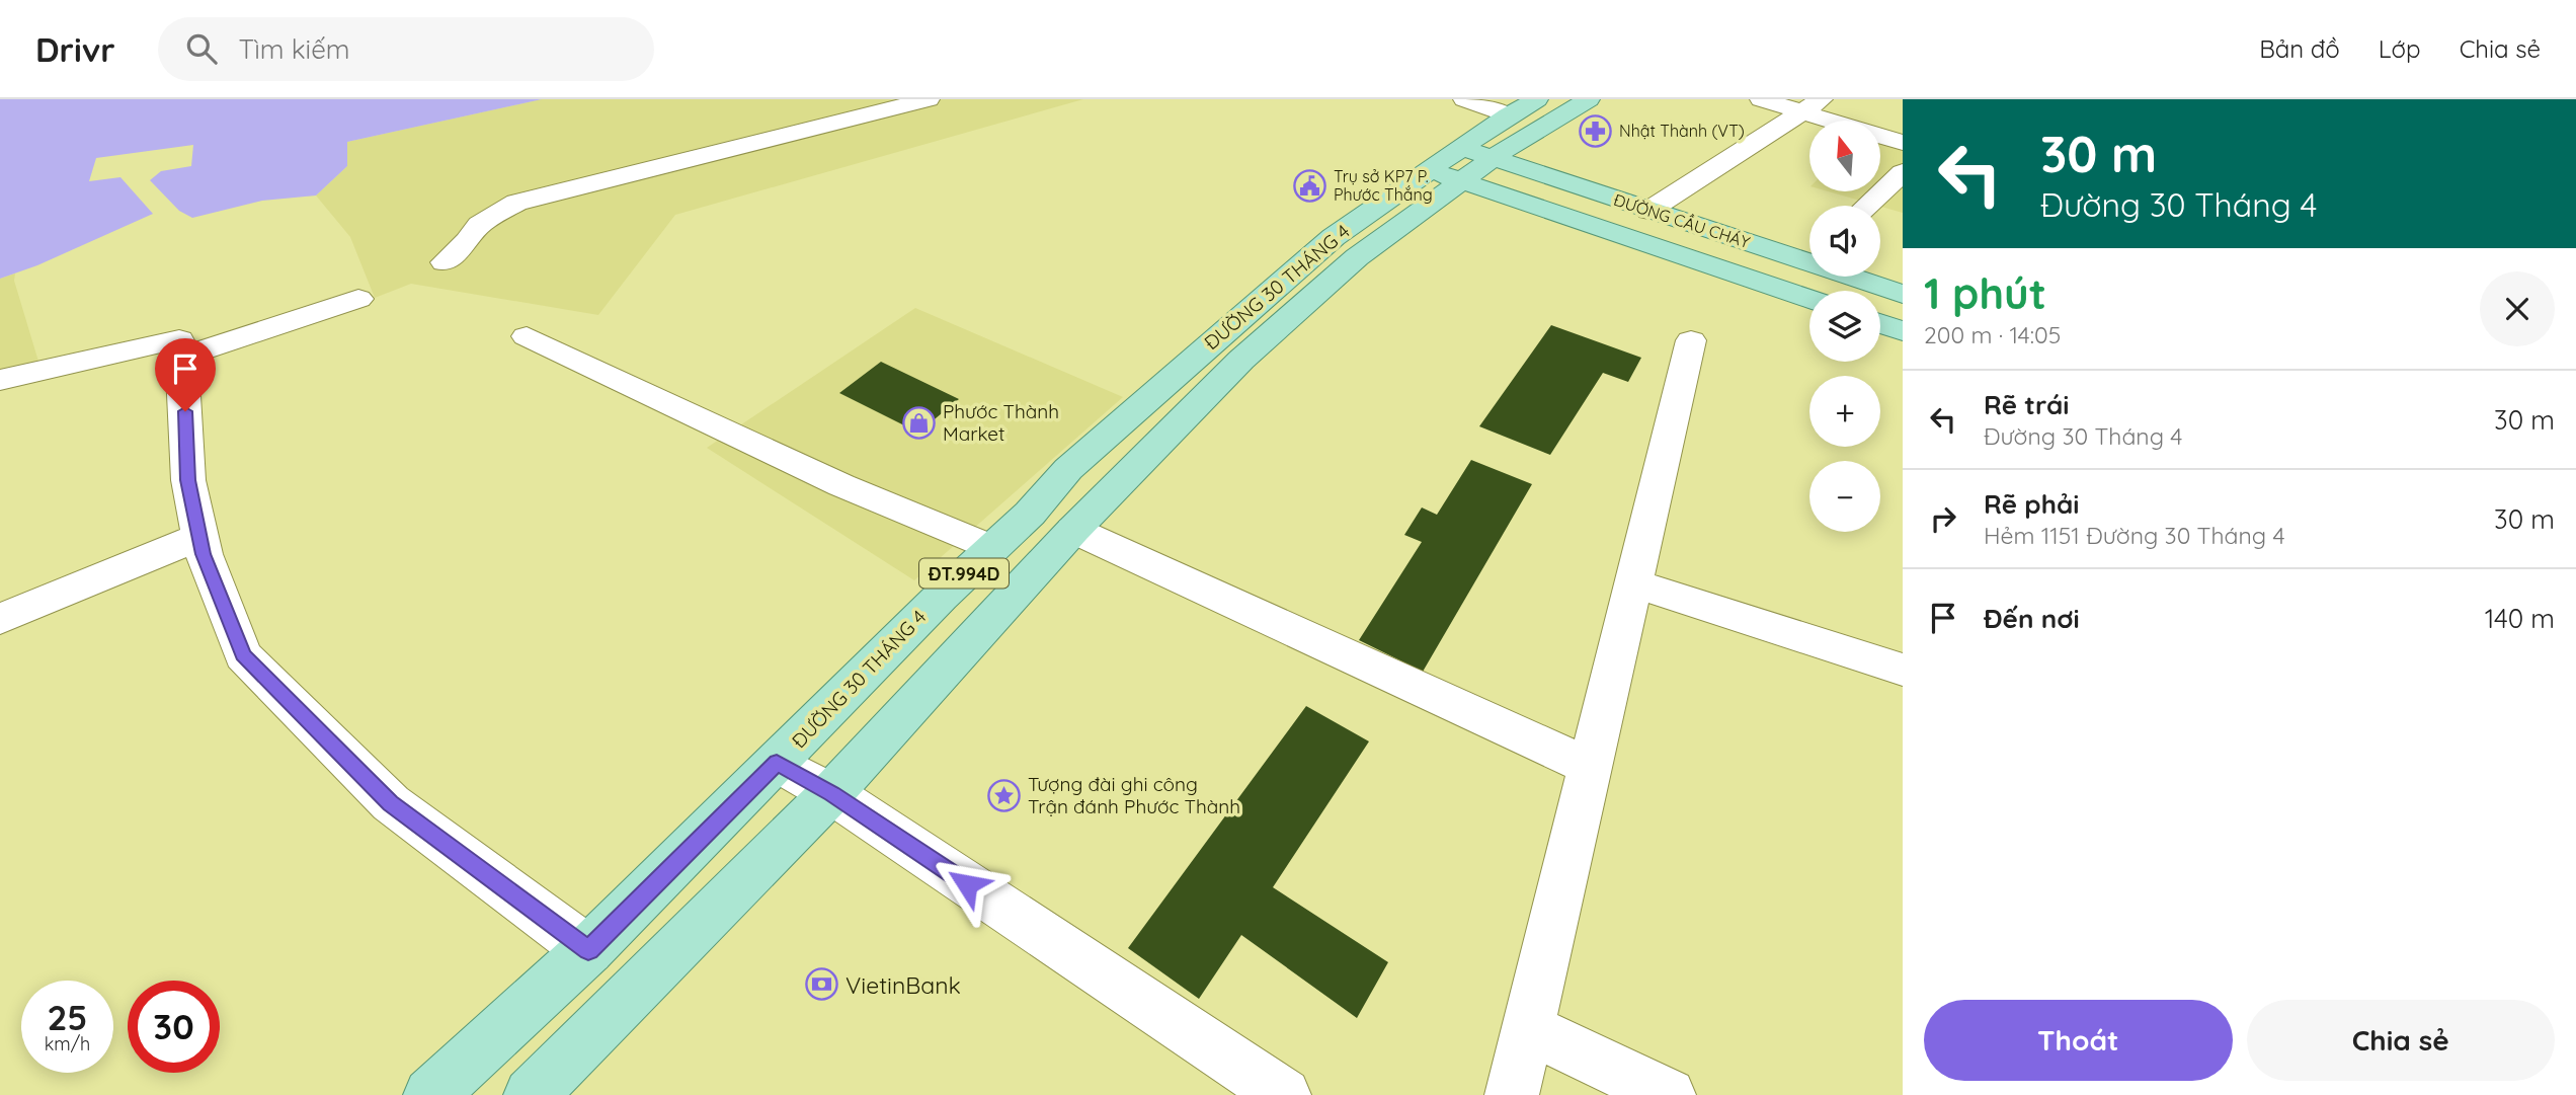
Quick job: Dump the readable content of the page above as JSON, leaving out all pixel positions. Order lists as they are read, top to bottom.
{
  "streets": {
    "main road": ["ĐƯỜNG CẦU CHÁY", "ĐƯỜNG 30 THÁNG 4", "ĐT.994D"]
  },
  "crossings": [
    ["ĐƯỜNG CẦU CHÁY", "ĐƯỜNG 30 THÁNG 4"]
  ],
  "places": {
    "pharmacy": ["Nhật Thành (VT)"],
    "public building": ["Trụ sở KP7 P. Phước Thắng"],
    "shop": ["Phước Thành Market"],
    "place": ["Tượng đài ghi công Trận đánh Phước Thành"],
    "bank": ["VietinBank"]
  },
  "north": "top",
  "page": {
    "header": "Drivr",
    "search": "Tìm kiếm",
    "nav": ["Bản đồ", "Lớp", "Chia sẻ"],
    "turn": ["30 m", "Đường 30 Tháng 4"],
    "map_buttons": ["+", "−"],
    "heading": ["1 phút", "200 m · 14:05"],
    "list": [
      {
        "name": "Rẽ trái",
        "note": "Đường 30 Tháng 4",
        "value": "30 m"
      },
      {
        "name": "Rẽ phải",
        "note": "Hẻm 1151 Đường 30 Tháng 4",
        "value": "30 m"
      },
      {
        "name": "Đến nơi",
        "value": "140 m"
      }
    ],
    "speed": "25 km/h",
    "limit": "30",
    "buttons": ["Thoát", "Chia sẻ"]
  }
}
